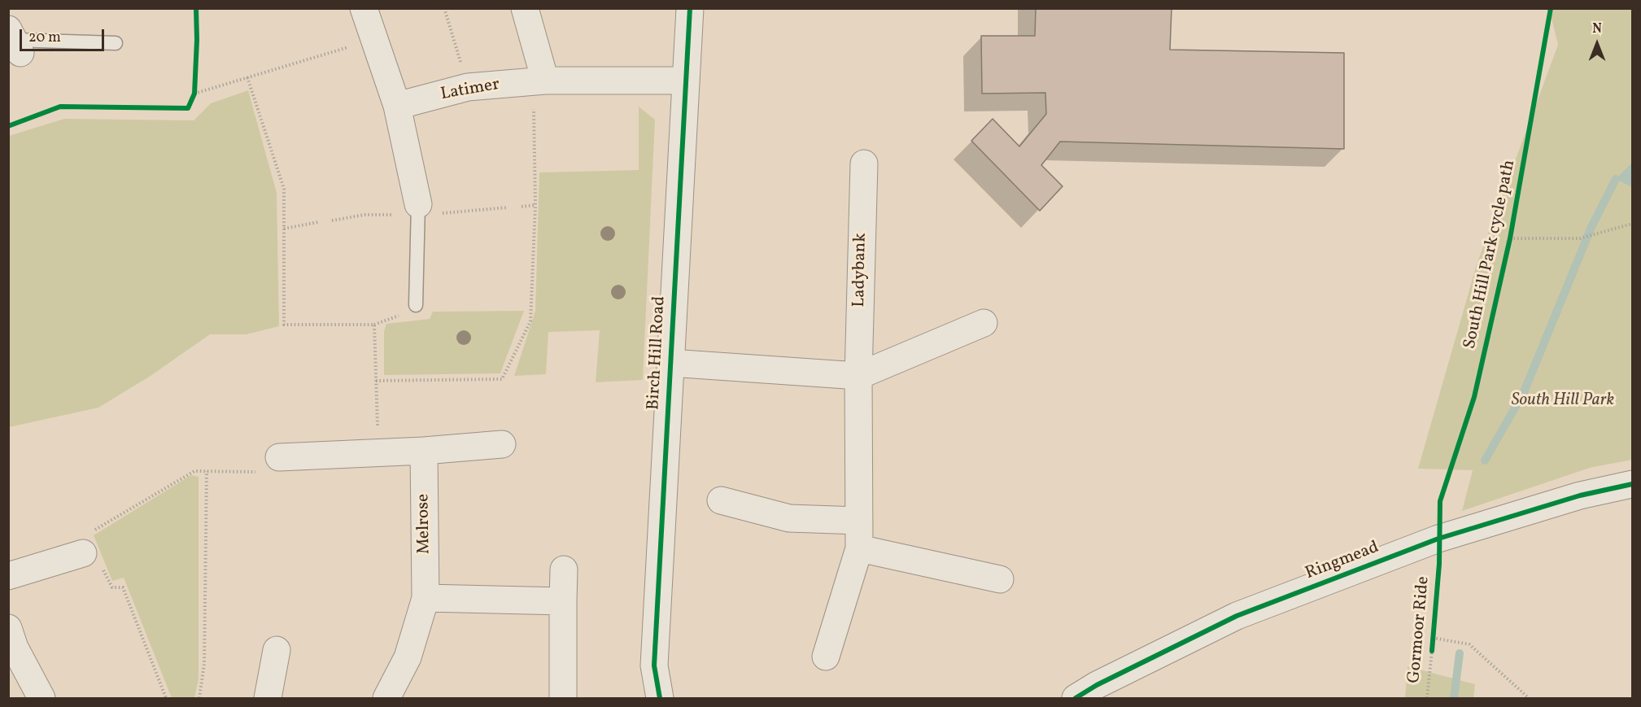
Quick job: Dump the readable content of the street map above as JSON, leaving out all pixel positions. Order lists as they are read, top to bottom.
{
  "streets": {
    "street": [
      "Latimer",
      "Ladybank",
      "Birch Hill Road",
      "Melrose",
      "Ringmead"
    ],
    "path": ["Gormoor Ride"],
    "cycle path": ["South Hill Park cycle path"]
  },
  "crossings": [
    ["Latimer", "Birch Hill Road"]
  ],
  "parks": ["South Hill Park"],
  "scale_bar": "20 m",
  "north": "top"
}
